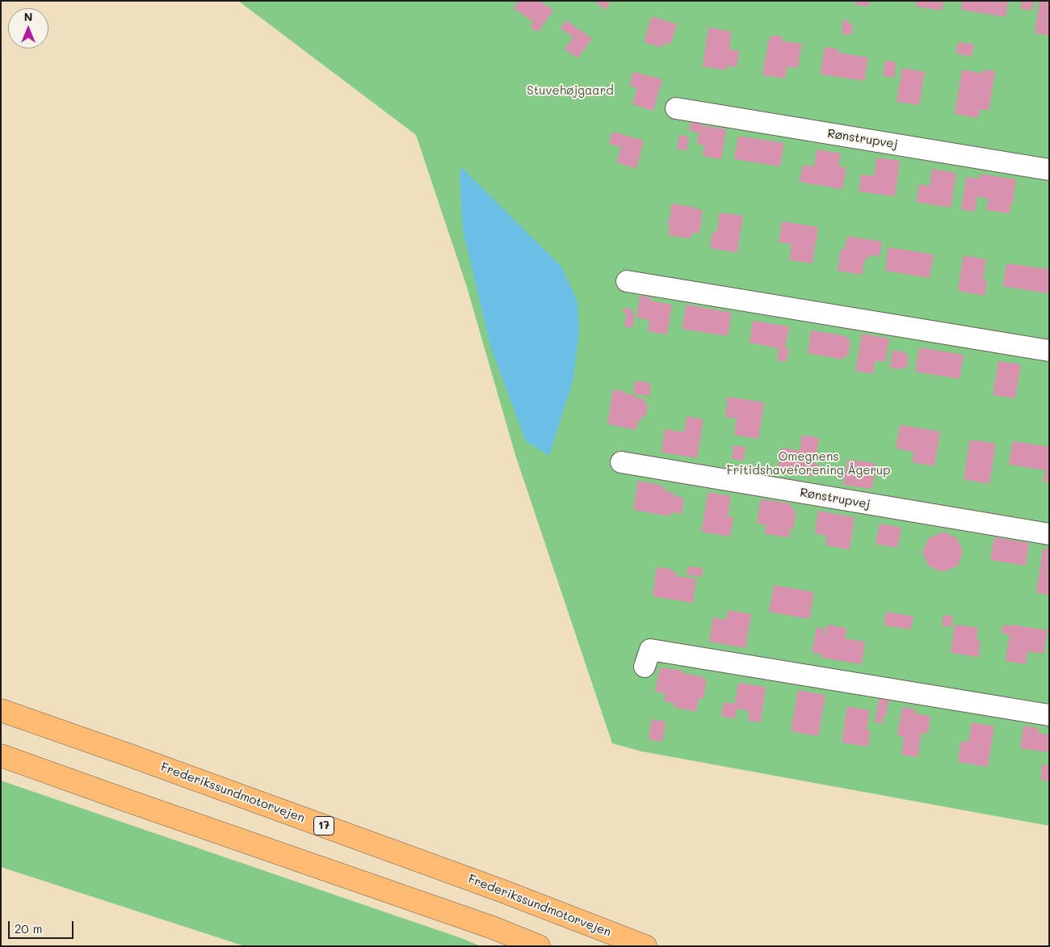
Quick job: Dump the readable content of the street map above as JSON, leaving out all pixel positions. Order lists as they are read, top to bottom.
{
  "streets": {
    "highway": ["Frederikssundmotorvejen", "17"],
    "street": ["Rønstrupvej"]
  },
  "parks": ["Stuvehøjgaard", "Omegnens Fritidshaveforening Ågerup"],
  "scale_bar": "20 m",
  "north": "top"
}
